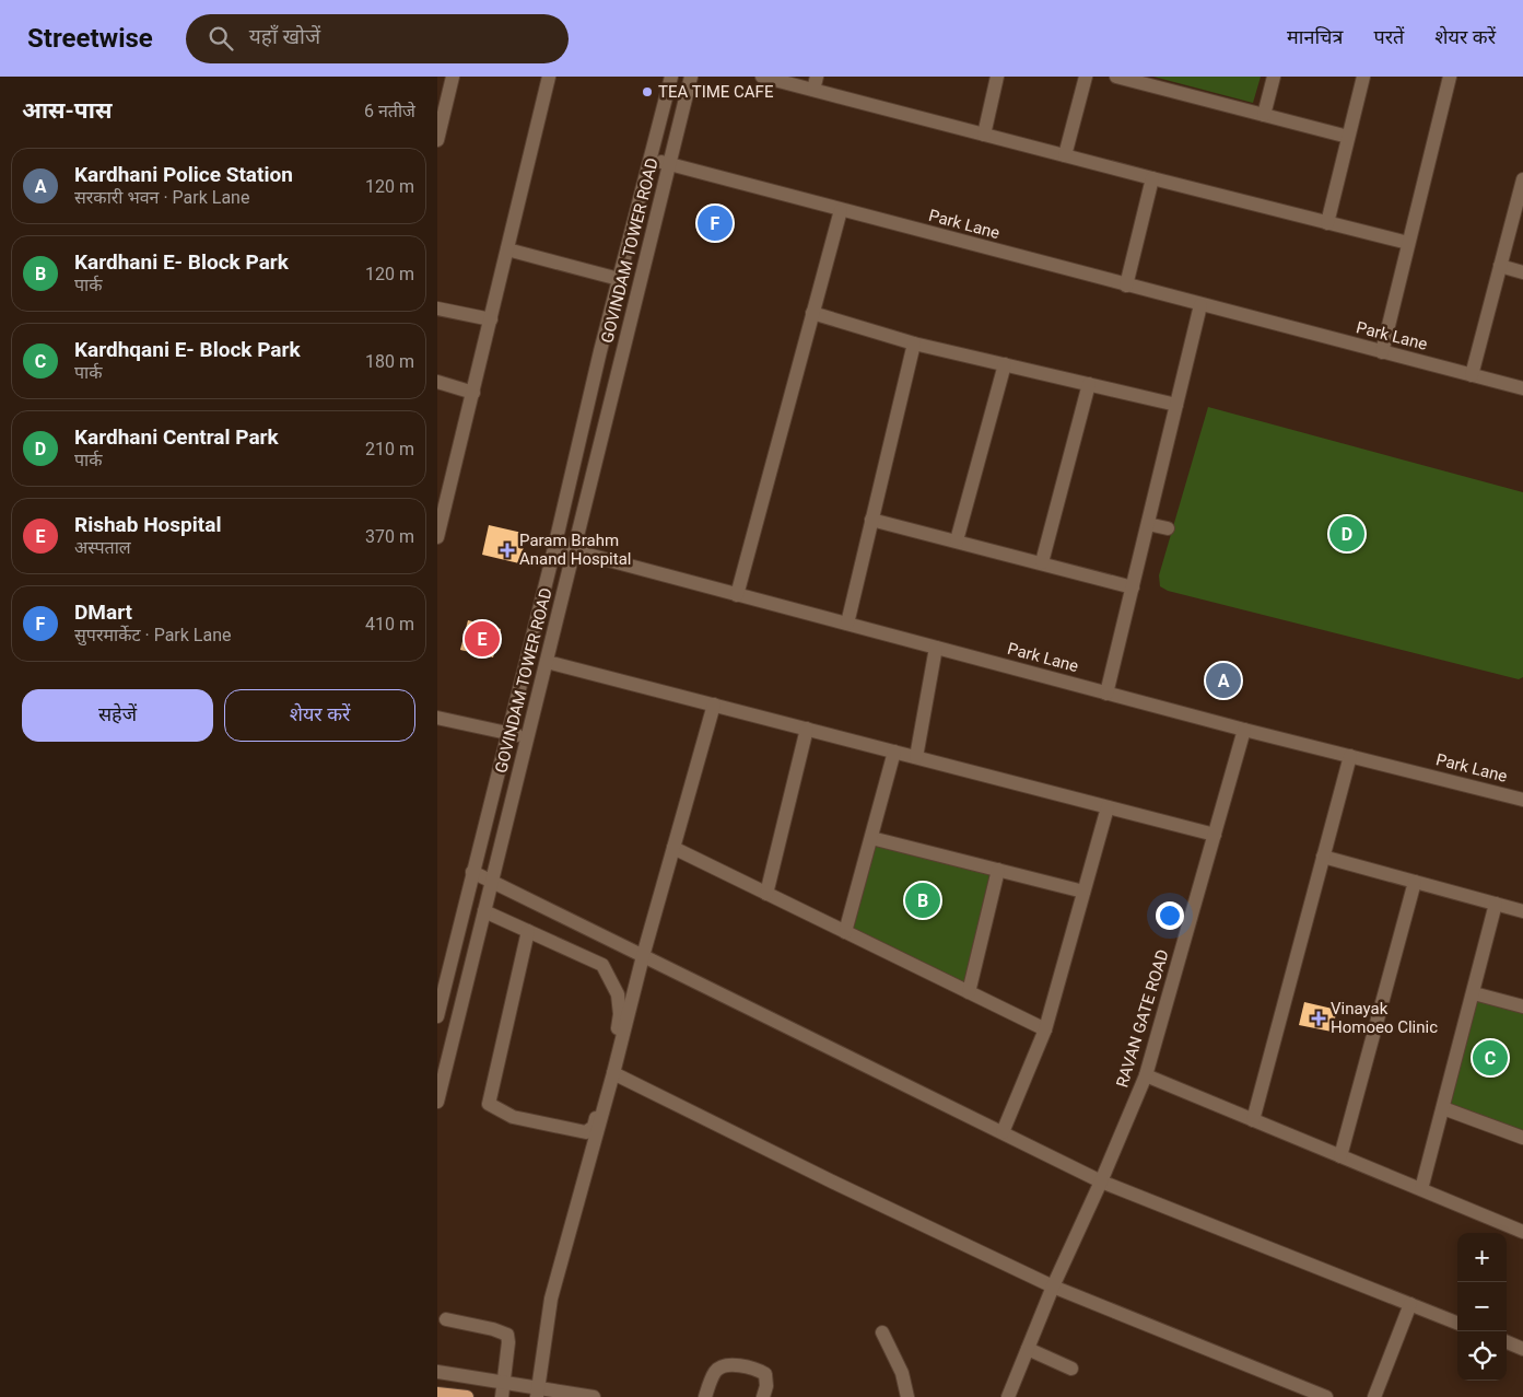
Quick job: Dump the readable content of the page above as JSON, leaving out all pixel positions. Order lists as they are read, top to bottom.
{
  "streets": {
    "street": ["Park Lane", "GOVINDAM TOWER ROAD", "RAVAN GATE ROAD"]
  },
  "crossings": [
    ["Park Lane", "GOVINDAM TOWER ROAD"],
    ["Park Lane", "RAVAN GATE ROAD"]
  ],
  "places": {
    "other": ["TEA TIME CAFE"],
    "health": ["Param Brahm Anand Hospital", "Vinayak Homoeo Clinic"]
  },
  "page": {
    "header": "Streetwise",
    "search": "यहाँ खोजें",
    "nav": ["मानचित्र", "परतें", "शेयर करें"],
    "heading": ["आस-पास", "6 नतीजे"],
    "list": [
      {
        "mark": "A",
        "name": "Kardhani Police Station",
        "note": "सरकारी भवन · Park Lane",
        "value": "120 m"
      },
      {
        "mark": "B",
        "name": "Kardhani E- Block Park",
        "note": "पार्क",
        "value": "120 m"
      },
      {
        "mark": "C",
        "name": "Kardhqani E- Block Park",
        "note": "पार्क",
        "value": "180 m"
      },
      {
        "mark": "D",
        "name": "Kardhani Central Park",
        "note": "पार्क",
        "value": "210 m"
      },
      {
        "mark": "E",
        "name": "Rishab Hospital",
        "note": "अस्पताल",
        "value": "370 m"
      },
      {
        "mark": "F",
        "name": "DMart",
        "note": "सुपरमार्केट · Park Lane",
        "value": "410 m"
      }
    ],
    "pins": [
      "F",
      "D",
      "E",
      "A",
      "B",
      "C"
    ],
    "buttons": ["सहेजें", "शेयर करें"],
    "map_buttons": ["+", "−"]
  }
}
